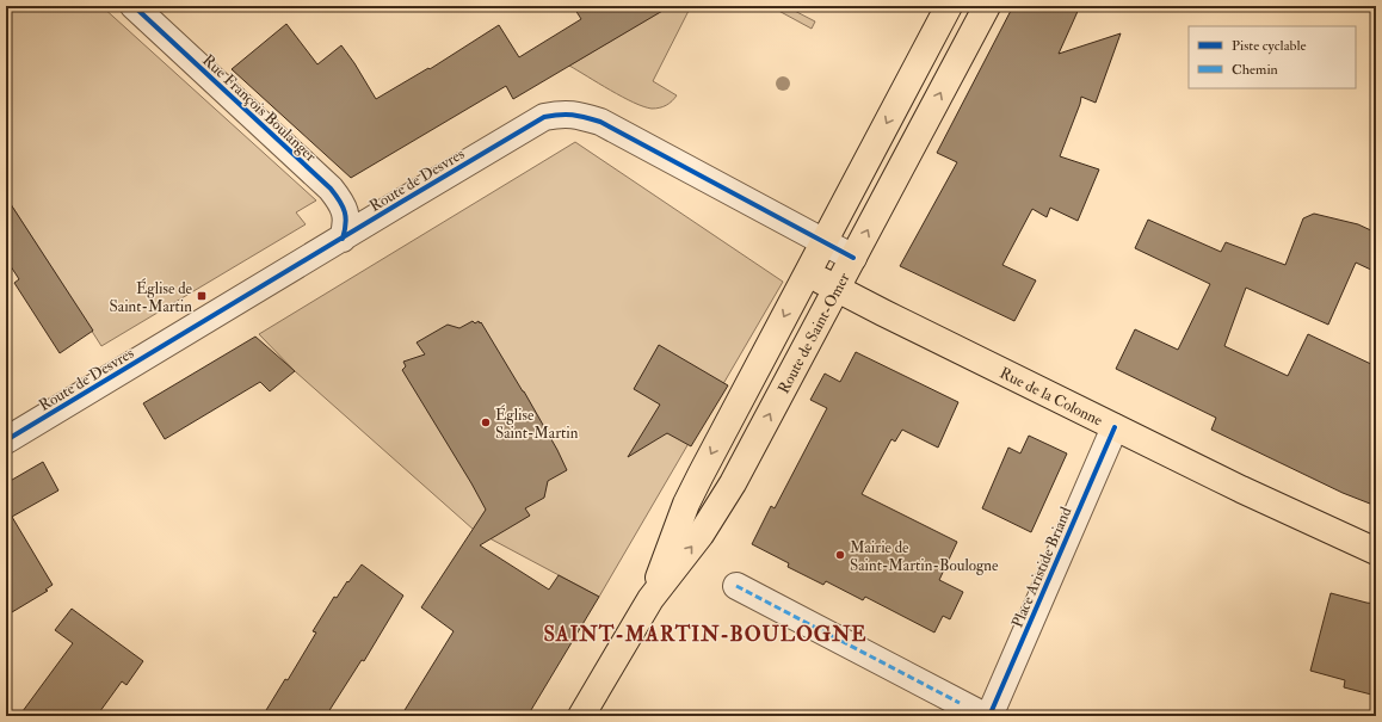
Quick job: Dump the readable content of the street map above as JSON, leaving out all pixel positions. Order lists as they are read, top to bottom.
{
  "streets": {
    "main road": ["Route de Saint-Omer", "Rue de la Colonne"],
    "street": ["Rue François Boulanger", "Route de Desvres", "Place Aristide Briand"]
  },
  "crossings": [
    ["Rue François Boulanger", "Route de Desvres"],
    ["Route de Desvres", "Route de Saint-Omer"],
    ["Route de Saint-Omer", "Rue de la Colonne"],
    ["Rue de la Colonne", "Place Aristide Briand"]
  ],
  "districts": ["SAINT-MARTIN-BOULOGNE"],
  "places": {
    "transit": ["Église de Saint-Martin"],
    "other": ["Église Saint-Martin", "Mairie de Saint-Martin-Boulogne"]
  },
  "legend": ["Piste cyclable", "Chemin"]
}
